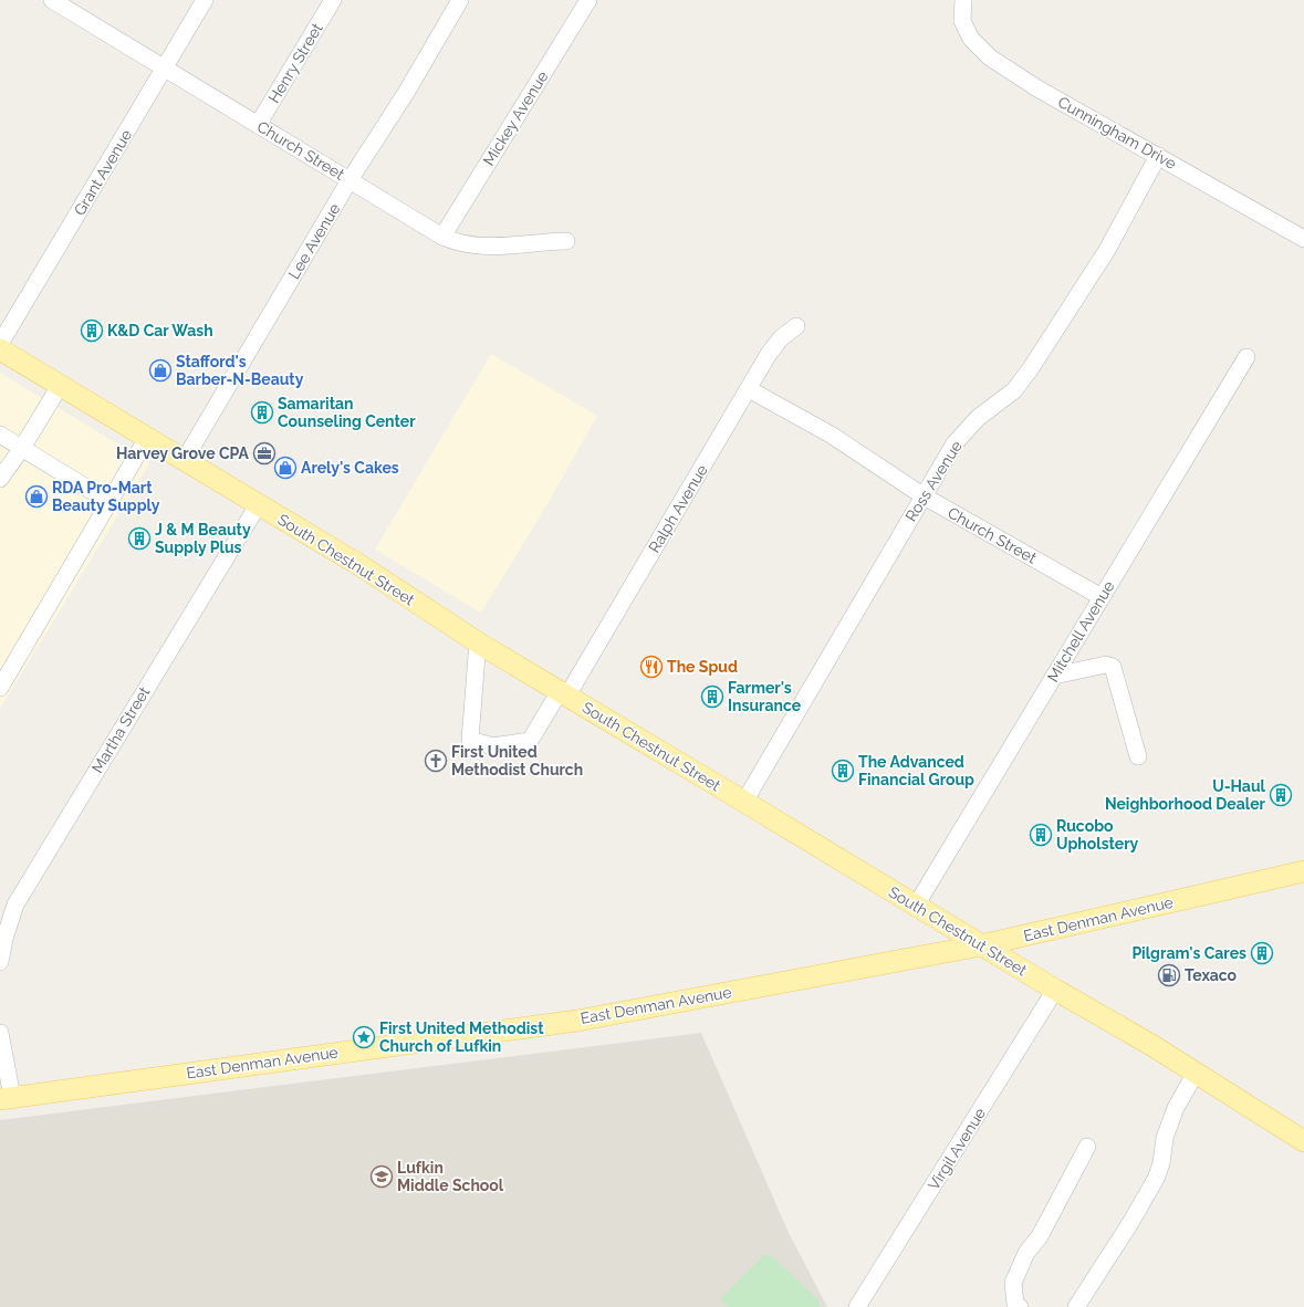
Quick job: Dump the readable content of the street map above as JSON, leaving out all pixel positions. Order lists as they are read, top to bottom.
{
  "streets": {
    "main road": ["South Chestnut Street", "East Denman Avenue"],
    "street": [
      "Henry Street",
      "Mickey Avenue",
      "Cunningham Drive",
      "Church Street",
      "Grant Avenue",
      "Lee Avenue",
      "Ross Avenue",
      "Ralph Avenue",
      "Mitchell Avenue",
      "Martha Street",
      "Virgil Avenue"
    ]
  },
  "crossings": [
    ["Henry Street", "Church Street"],
    ["Mickey Avenue", "Church Street"],
    ["Cunningham Drive", "Ross Avenue"],
    ["Church Street", "Grant Avenue"],
    ["Church Street", "Lee Avenue"],
    ["Church Street", "Ross Avenue"],
    ["Church Street", "Ralph Avenue"],
    ["Church Street", "Mitchell Avenue"],
    ["Lee Avenue", "South Chestnut Street"],
    ["Ross Avenue", "South Chestnut Street"],
    ["Ralph Avenue", "South Chestnut Street"],
    ["South Chestnut Street", "Mitchell Avenue"],
    ["South Chestnut Street", "Martha Street"],
    ["South Chestnut Street", "East Denman Avenue"],
    ["South Chestnut Street", "Virgil Avenue"]
  ],
  "places": {
    "building": [
      "K&D Car Wash",
      "Samaritan Counseling Center",
      "J & M Beauty Supply Plus",
      "Farmer's Insurance",
      "The Advanced Financial Group",
      "U-Haul Neighborhood Dealer",
      "Rucobo Upholstery",
      "Pilgram's Cares"
    ],
    "shop": ["Stafford's Barber-N-Beauty", "Arely's Cakes", "RDA Pro-Mart Beauty Supply"],
    "office": ["Harvey Grove CPA"],
    "restaurant": ["The Spud"],
    "church": ["First United Methodist Church"],
    "fuel station": ["Texaco"],
    "place": ["First United Methodist Church of Lufkin"],
    "school or university": ["Lufkin Middle School"]
  }
}
